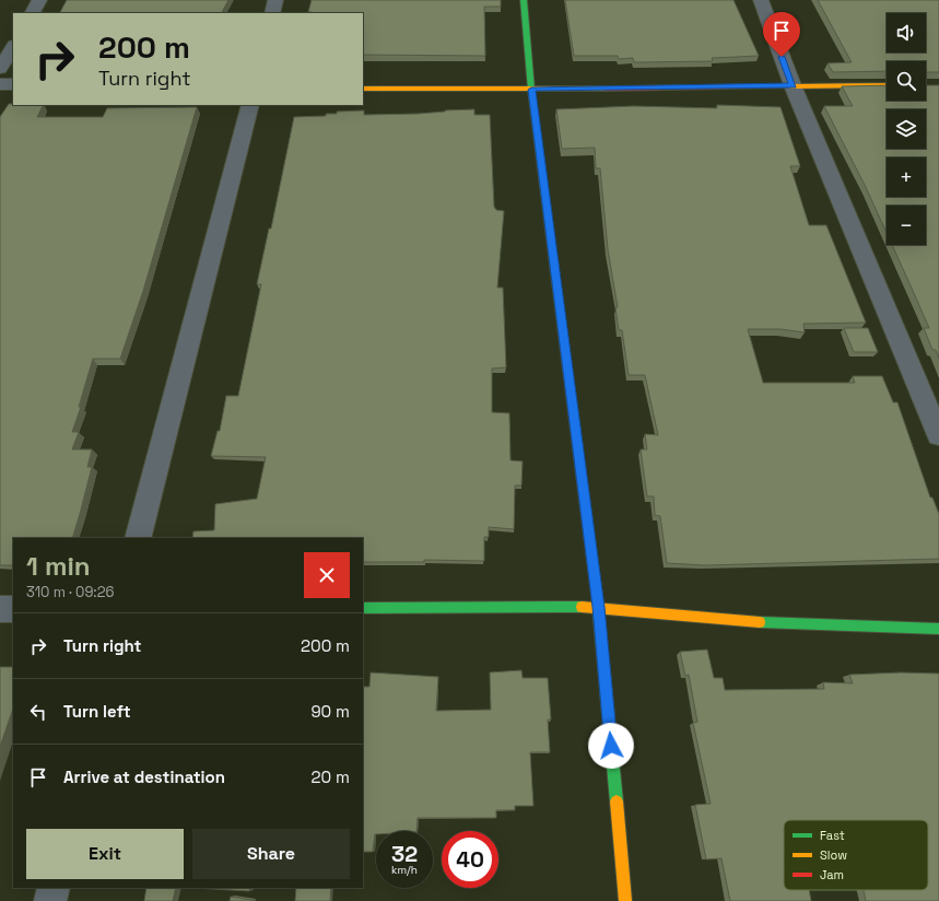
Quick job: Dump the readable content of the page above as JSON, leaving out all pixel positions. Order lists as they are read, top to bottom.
{
  "legend": ["Fast", "Slow", "Jam"],
  "page": {
    "map_buttons": ["+", "−"],
    "turn": ["200 m", "Turn right"],
    "heading": ["1 min", "310 m · 09:26"],
    "list": [
      {
        "name": "Turn right",
        "value": "200 m"
      },
      {
        "name": "Turn left",
        "value": "90 m"
      },
      {
        "name": "Arrive at destination",
        "value": "20 m"
      }
    ],
    "buttons": ["Exit", "Share"],
    "speed": "32 km/h",
    "limit": "40"
  }
}
